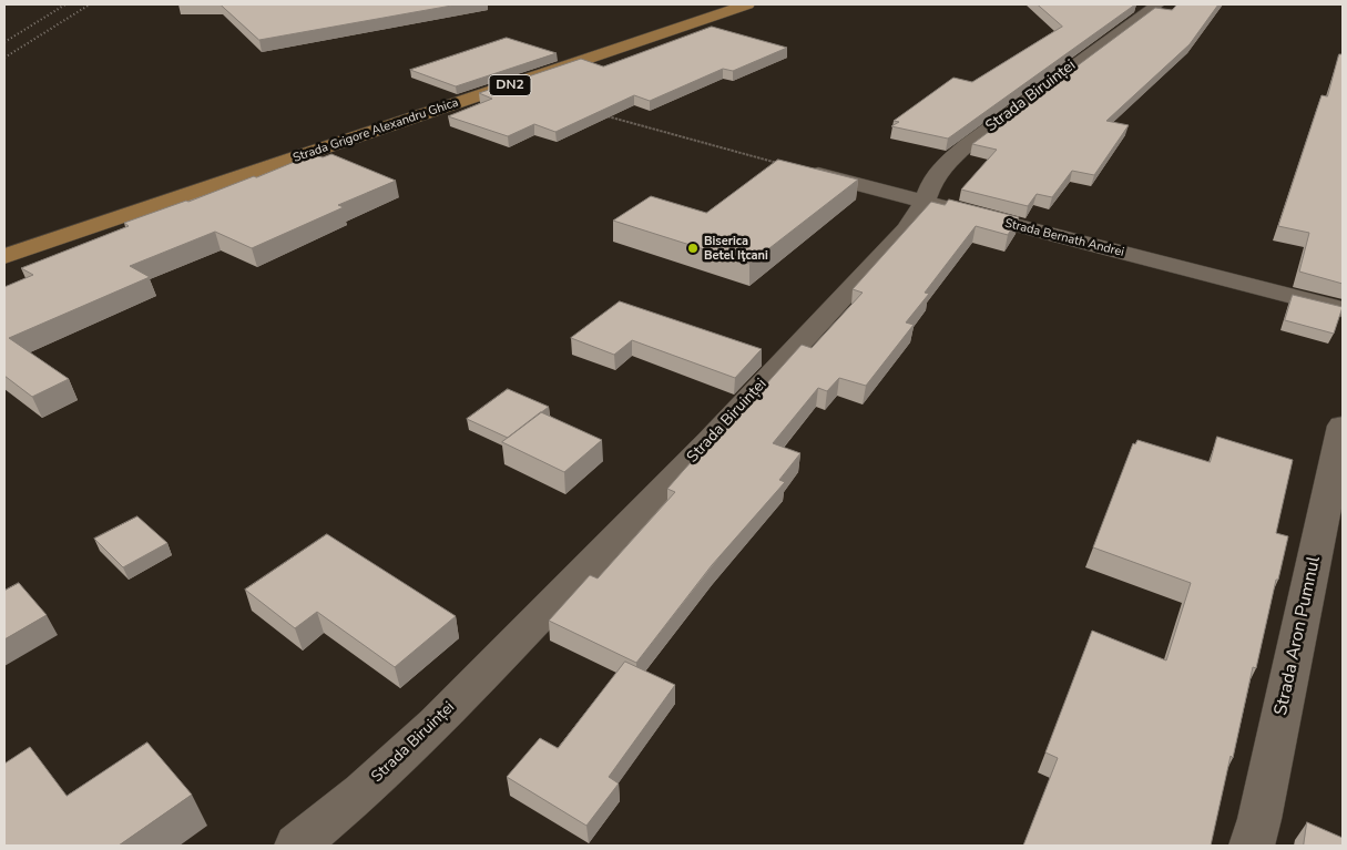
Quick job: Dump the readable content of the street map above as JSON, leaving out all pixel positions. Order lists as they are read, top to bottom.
{
  "streets": {
    "main road": ["DN2", "Strada Grigore Alexandru Ghica"],
    "street": ["Strada Biruinței", "Strada Bernath Andrei", "Strada Aron Pumnul"]
  },
  "crossings": [
    ["Strada Biruinței", "Strada Bernath Andrei"]
  ],
  "places": ["Biserica Betel Iţcani"]
}
